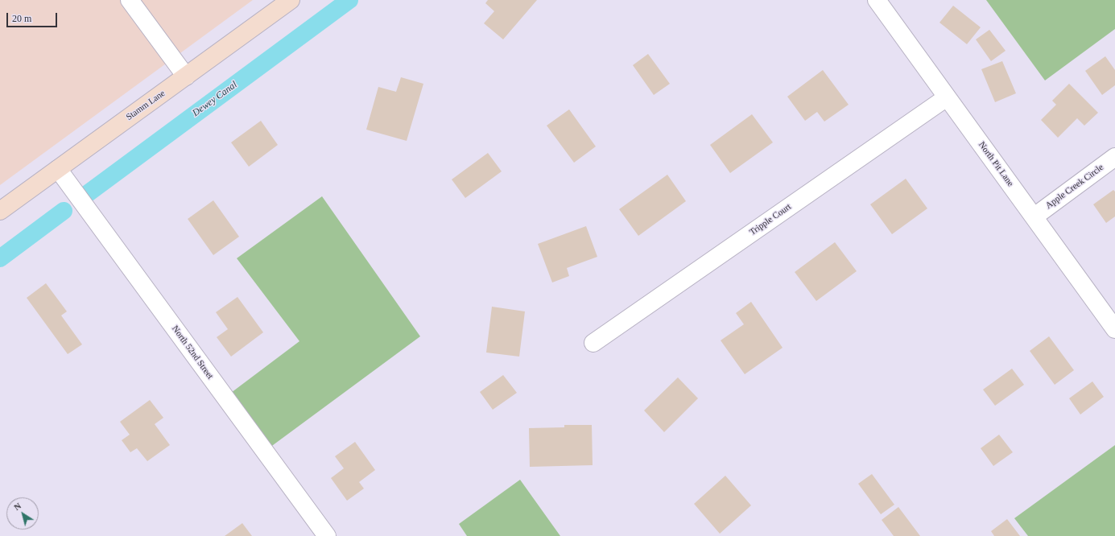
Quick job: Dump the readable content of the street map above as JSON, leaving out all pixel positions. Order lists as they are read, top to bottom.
{
  "streets": {
    "street": [
      "Stamm Lane",
      "North Pit Lane",
      "Apple Creek Circle",
      "Tripple Court",
      "North 52nd Street"
    ]
  },
  "crossings": [
    ["Stamm Lane", "North 52nd Street"],
    ["North Pit Lane", "Apple Creek Circle"],
    ["North Pit Lane", "Tripple Court"]
  ],
  "water": ["Dewey Canal"],
  "scale_bar": "20 m",
  "north": "top left"
}
